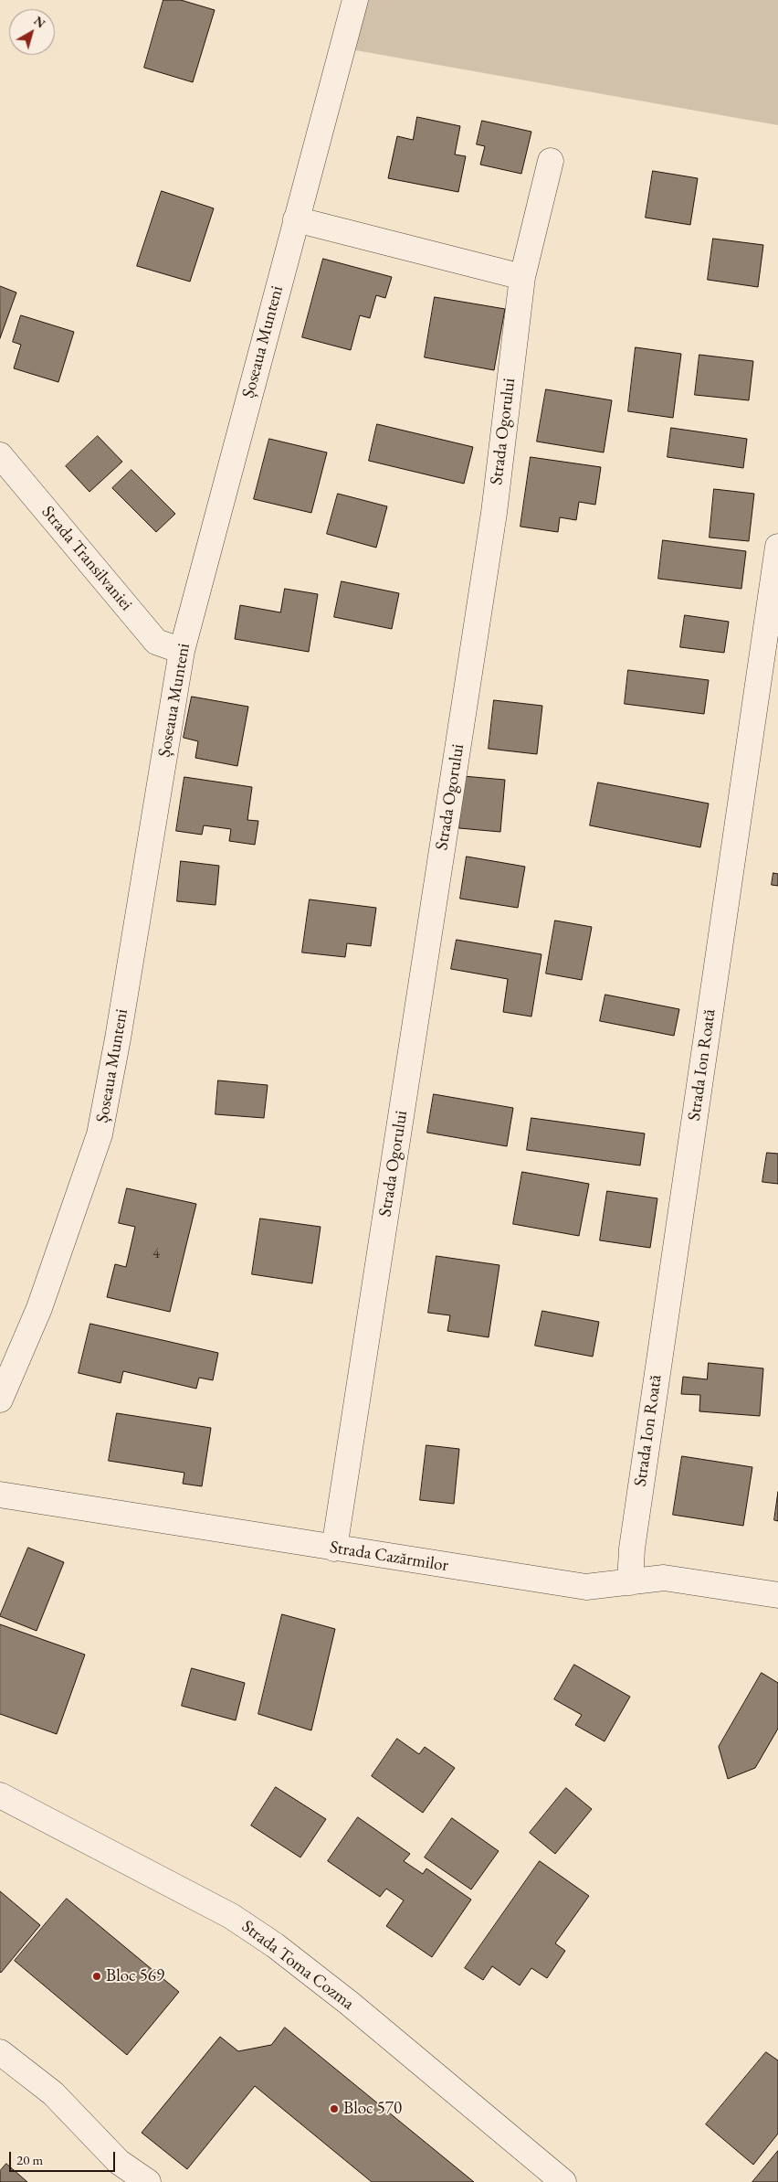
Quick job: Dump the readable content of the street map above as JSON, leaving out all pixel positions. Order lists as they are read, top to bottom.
{
  "streets": {
    "street": [
      "Șoseaua Munteni",
      "Strada Ogorului",
      "Strada Transilvaniei",
      "Strada Ion Roată",
      "Strada Cazărmilor",
      "Strada Toma Cozma"
    ]
  },
  "crossings": [
    ["Șoseaua Munteni", "Strada Transilvaniei"],
    ["Strada Ogorului", "Strada Cazărmilor"],
    ["Strada Ion Roată", "Strada Cazărmilor"]
  ],
  "places": ["Bloc 569", "Bloc 570"],
  "house_numbers": ["4"],
  "scale_bar": "20 m",
  "north": "top right"
}
